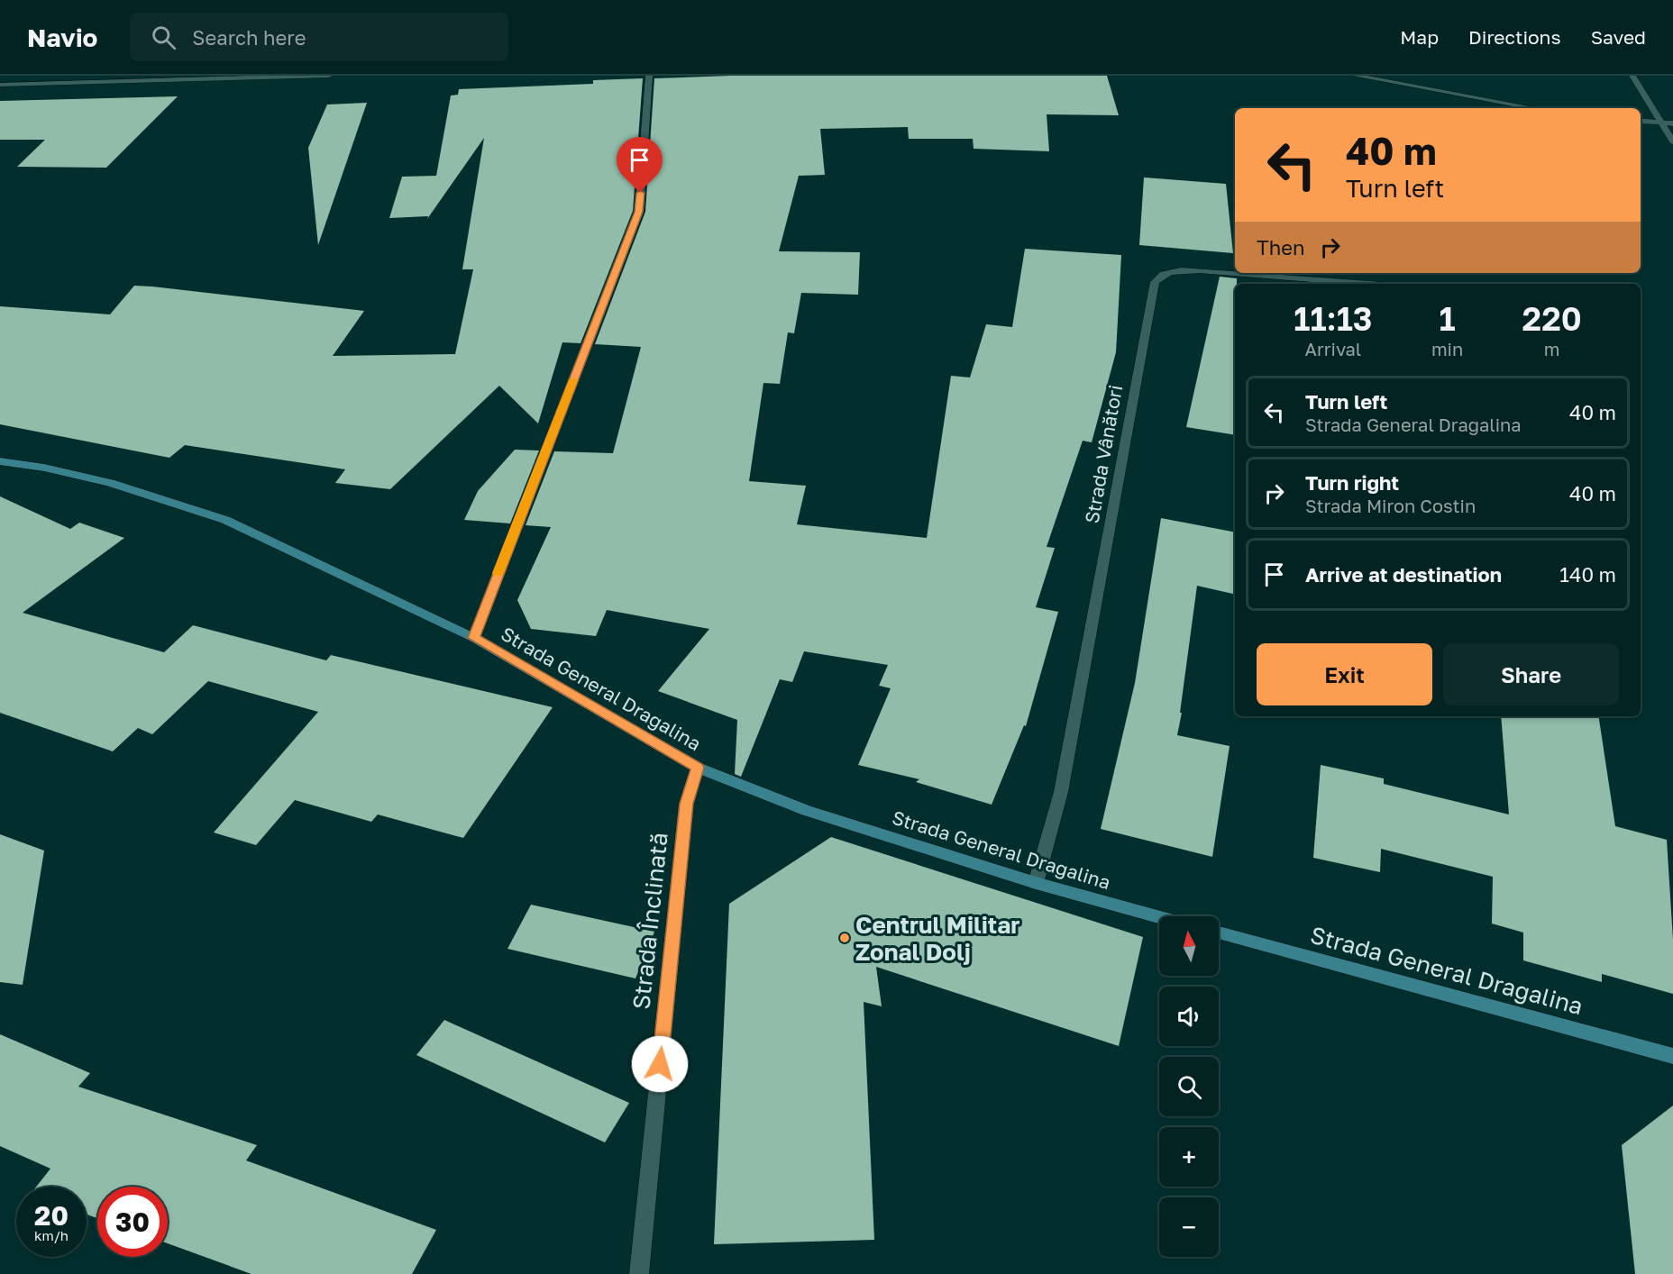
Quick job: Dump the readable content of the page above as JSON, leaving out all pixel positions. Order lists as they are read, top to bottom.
{
  "streets": {
    "street": ["Strada Vânători", "Strada General Dragalina", "Strada Înclinată"]
  },
  "crossings": [
    ["Strada Vânători", "Strada General Dragalina"],
    ["Strada General Dragalina", "Strada Înclinată"]
  ],
  "places": ["Centrul Militar Zonal Dolj"],
  "north": "top",
  "page": {
    "header": "Navio",
    "search": "Search here",
    "nav": ["Map", "Directions", "Saved"],
    "turn": ["40 m", "Turn left"],
    "then": "Then",
    "eta": [
      "11:13",
      "Arrival",
      "1",
      "min",
      "220",
      "m"
    ],
    "list": [
      {
        "name": "Turn left",
        "note": "Strada General Dragalina",
        "value": "40 m"
      },
      {
        "name": "Turn right",
        "note": "Strada Miron Costin",
        "value": "40 m"
      },
      {
        "name": "Arrive at destination",
        "value": "140 m"
      }
    ],
    "buttons": ["Exit", "Share"],
    "map_buttons": ["+", "−"],
    "speed": "20 km/h",
    "limit": "30"
  }
}
